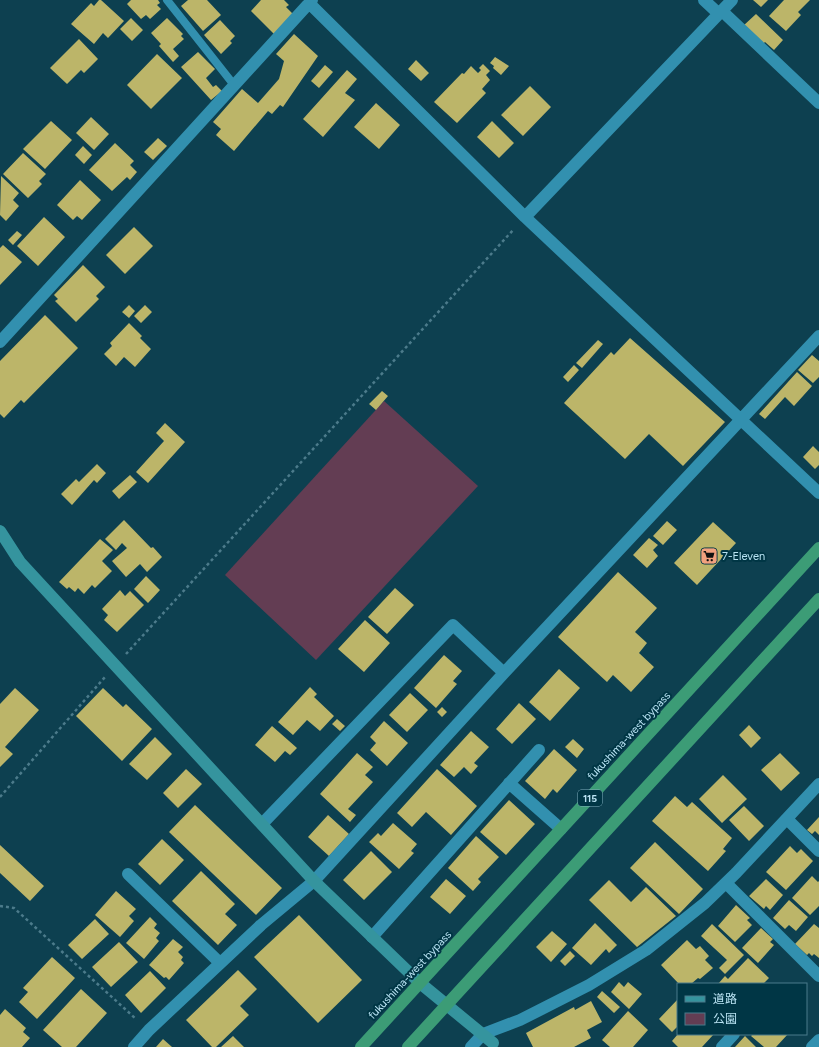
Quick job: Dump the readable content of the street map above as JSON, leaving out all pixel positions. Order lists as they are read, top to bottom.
{
  "streets": {
    "highway": ["fukushima-west bypass", "115"]
  },
  "places": {
    "supermarket": ["7-Eleven"]
  },
  "legend": ["道路", "公園"]
}
